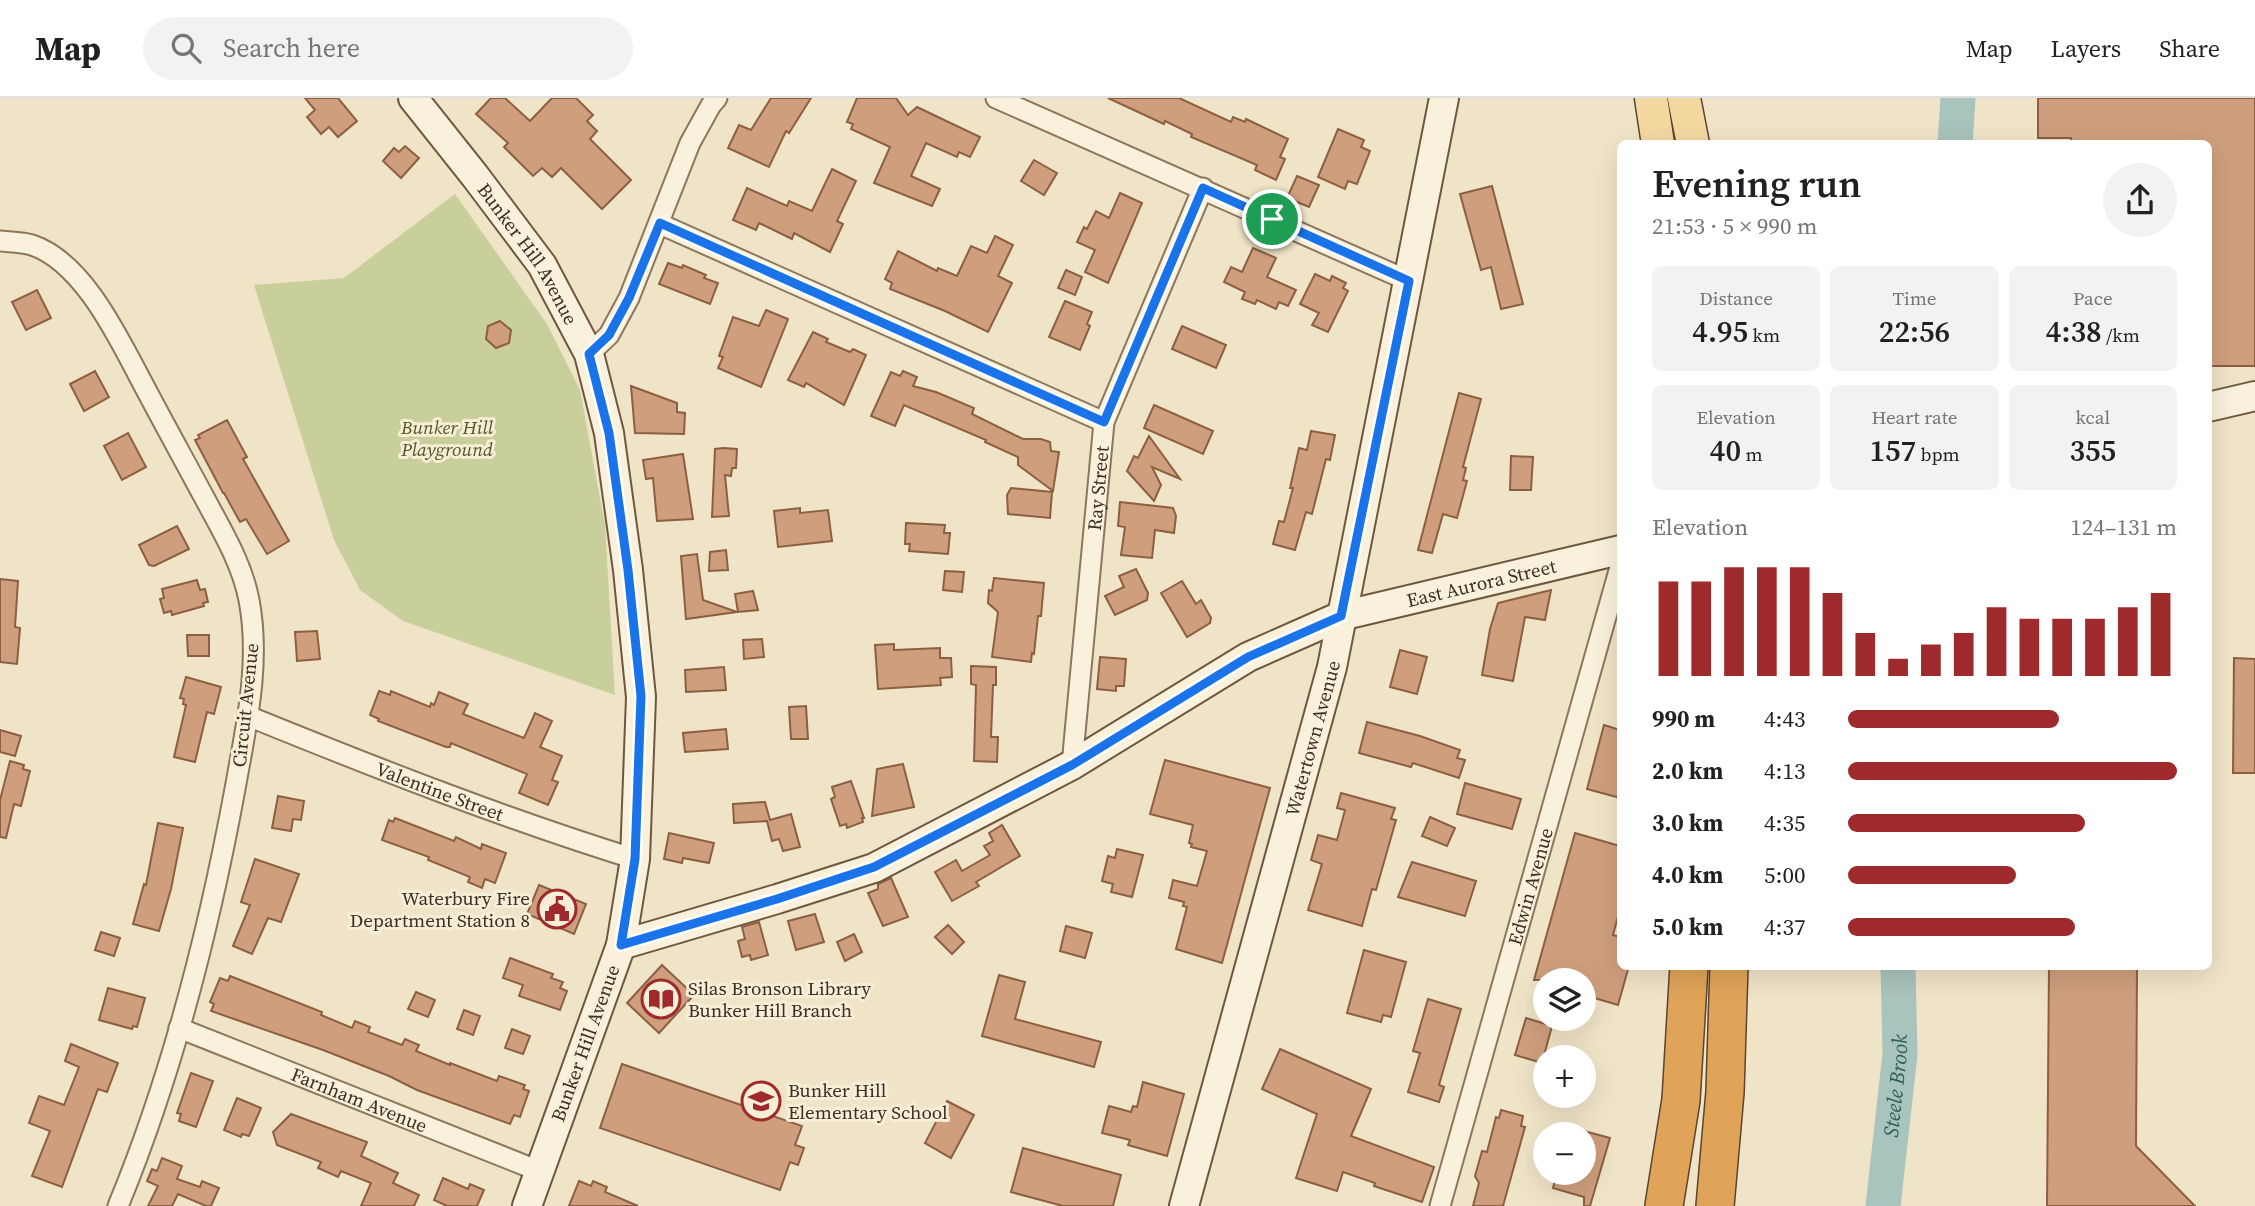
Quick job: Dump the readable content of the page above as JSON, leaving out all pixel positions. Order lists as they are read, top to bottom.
{
  "streets": {
    "main road": ["Bunker Hill Avenue", "East Aurora Street", "Watertown Avenue"],
    "street": [
      "Ray Street",
      "Circuit Avenue",
      "Valentine Street",
      "Edwin Avenue",
      "Farnham Avenue"
    ]
  },
  "crossings": [
    ["Bunker Hill Avenue", "East Aurora Street"],
    ["Bunker Hill Avenue", "Valentine Street"],
    ["Bunker Hill Avenue", "Farnham Avenue"],
    ["Ray Street", "East Aurora Street"],
    ["East Aurora Street", "Watertown Avenue"],
    ["Circuit Avenue", "Valentine Street"],
    ["Circuit Avenue", "Farnham Avenue"]
  ],
  "water": ["Steele Brook"],
  "parks": ["Bunker Hill Playground"],
  "places": {
    "public building": ["Waterbury Fire Department Station 8"],
    "library": ["Silas Bronson Library Bunker Hill Branch"],
    "school or university": ["Bunker Hill Elementary School"]
  },
  "page": {
    "header": "Map",
    "search": "Search here",
    "nav": ["Map", "Layers", "Share"],
    "heading": ["Evening run", "21:53 · 5 × 990 m"],
    "stats": [
      ["Distance", "4.95 km"],
      ["Time", "22:56"],
      ["Pace", "4:38 /km"],
      ["Elevation", "40 m"],
      ["Heart rate", "157 bpm"],
      ["kcal", "355"]
    ],
    "chart": ["Elevation", "124–131 m"],
    "list": [
      {
        "name": "990 m",
        "note": "4:43"
      },
      {
        "name": "2.0 km",
        "note": "4:13"
      },
      {
        "name": "3.0 km",
        "note": "4:35"
      },
      {
        "name": "4.0 km",
        "note": "5:00"
      },
      {
        "name": "5.0 km",
        "note": "4:37"
      }
    ],
    "map_buttons": ["+", "−"]
  }
}
